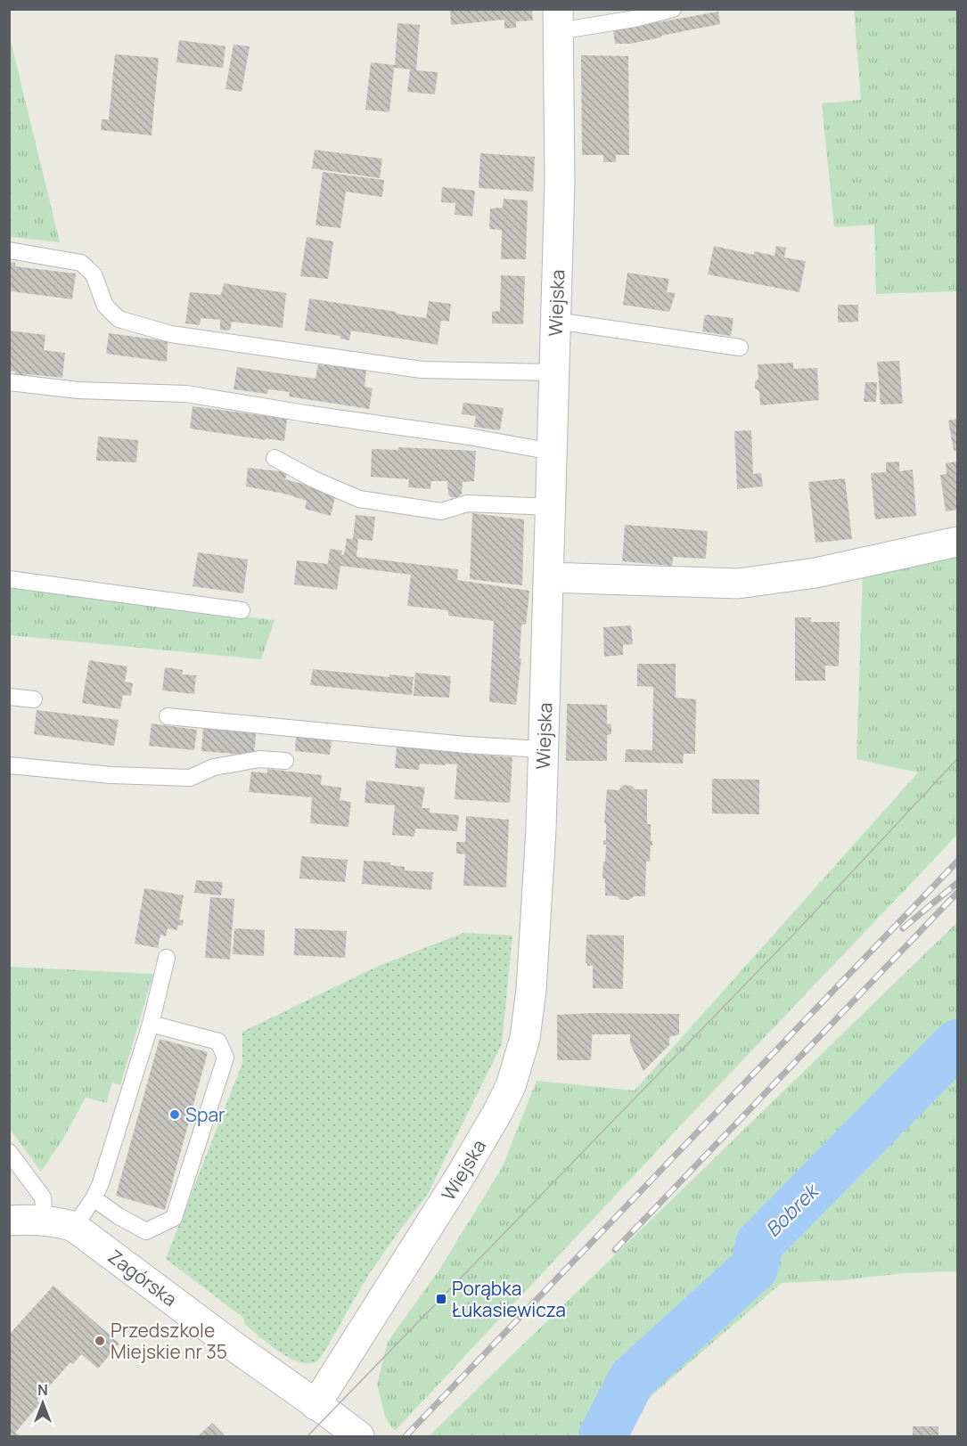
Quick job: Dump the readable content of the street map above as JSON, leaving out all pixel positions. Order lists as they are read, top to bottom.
{
  "streets": {
    "street": ["Wiejska", "Zagórska"]
  },
  "crossings": [
    ["Wiejska", "Zagórska"]
  ],
  "water": ["Bobrek"],
  "places": {
    "other": ["Spar", "Przedszkole Miejskie nr 35"],
    "transit": ["Porąbka Łukasiewicza"]
  },
  "north": "top"
}
